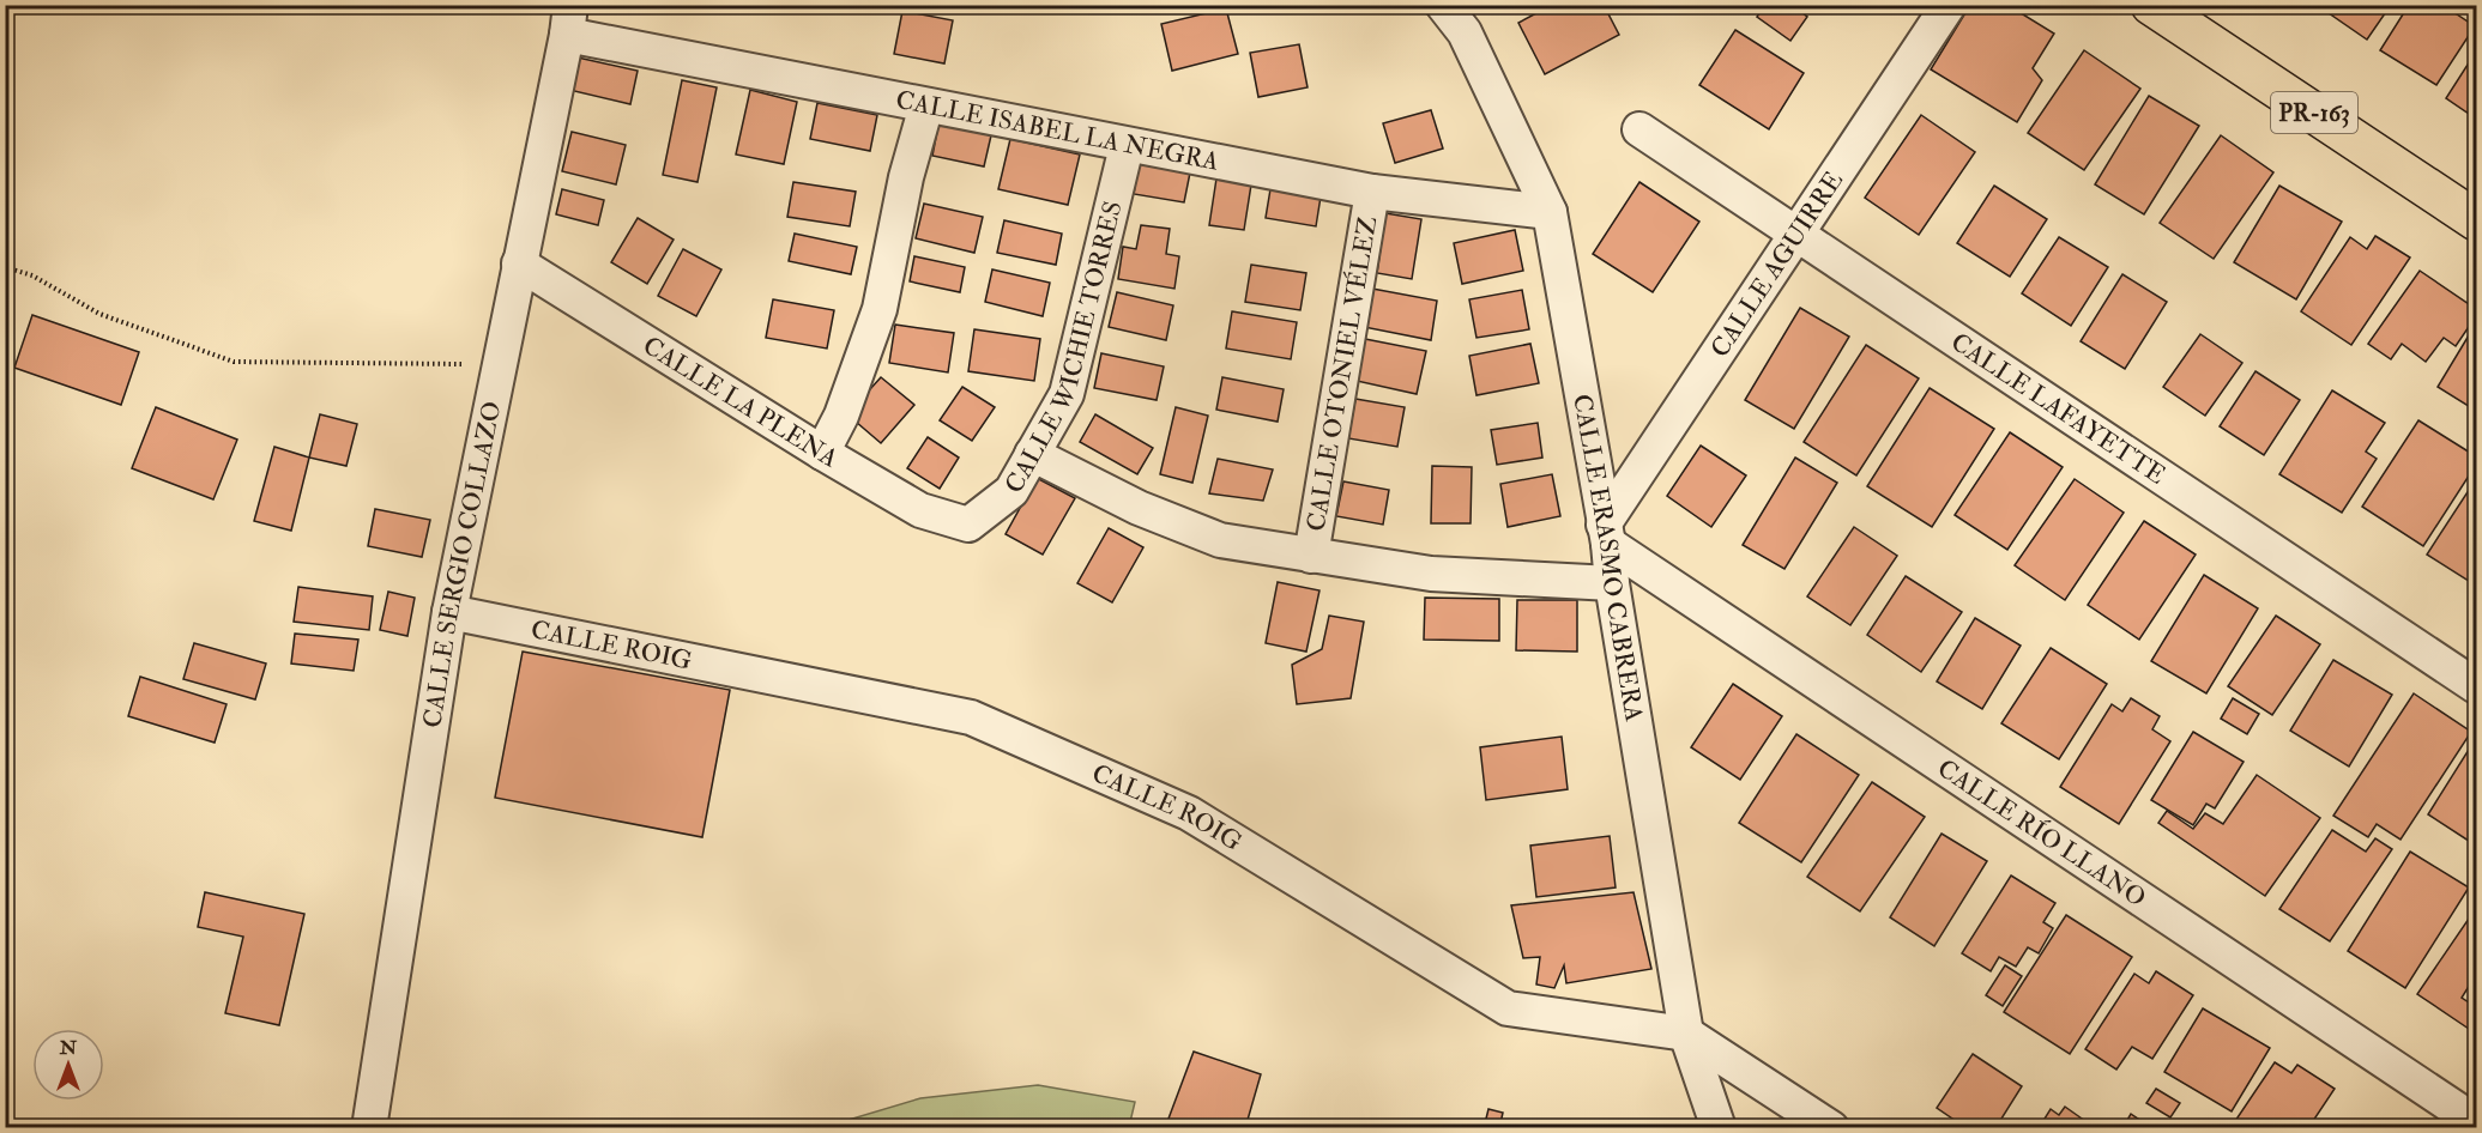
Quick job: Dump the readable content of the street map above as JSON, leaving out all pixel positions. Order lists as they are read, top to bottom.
{
  "streets": {
    "main road": ["PR-163"],
    "street": [
      "CALLE ISABEL LA NEGRA",
      "CALLE AGUIRRE",
      "CALLE WICHIE TORRES",
      "CALLE OTONIEL VÉLEZ",
      "CALLE LA PLENA",
      "CALLE LAFAYETTE",
      "CALLE ERASMO CABRERA",
      "CALLE SERGIO COLLAZO",
      "CALLE ROIG",
      "CALLE RÍO LLANO"
    ]
  },
  "crossings": [
    ["CALLE ISABEL LA NEGRA", "CALLE WICHIE TORRES"],
    ["CALLE ISABEL LA NEGRA", "CALLE OTONIEL VÉLEZ"],
    ["CALLE ISABEL LA NEGRA", "CALLE ERASMO CABRERA"],
    ["CALLE ISABEL LA NEGRA", "CALLE SERGIO COLLAZO"],
    ["CALLE AGUIRRE", "CALLE LAFAYETTE"],
    ["CALLE AGUIRRE", "CALLE ERASMO CABRERA"],
    ["CALLE AGUIRRE", "CALLE RÍO LLANO"],
    ["CALLE WICHIE TORRES", "CALLE OTONIEL VÉLEZ"],
    ["CALLE WICHIE TORRES", "CALLE LA PLENA"],
    ["CALLE OTONIEL VÉLEZ", "CALLE ERASMO CABRERA"],
    ["CALLE LA PLENA", "CALLE SERGIO COLLAZO"],
    ["CALLE ERASMO CABRERA", "CALLE ROIG"],
    ["CALLE ERASMO CABRERA", "CALLE RÍO LLANO"],
    ["CALLE SERGIO COLLAZO", "CALLE ROIG"]
  ],
  "north": "top"
}
